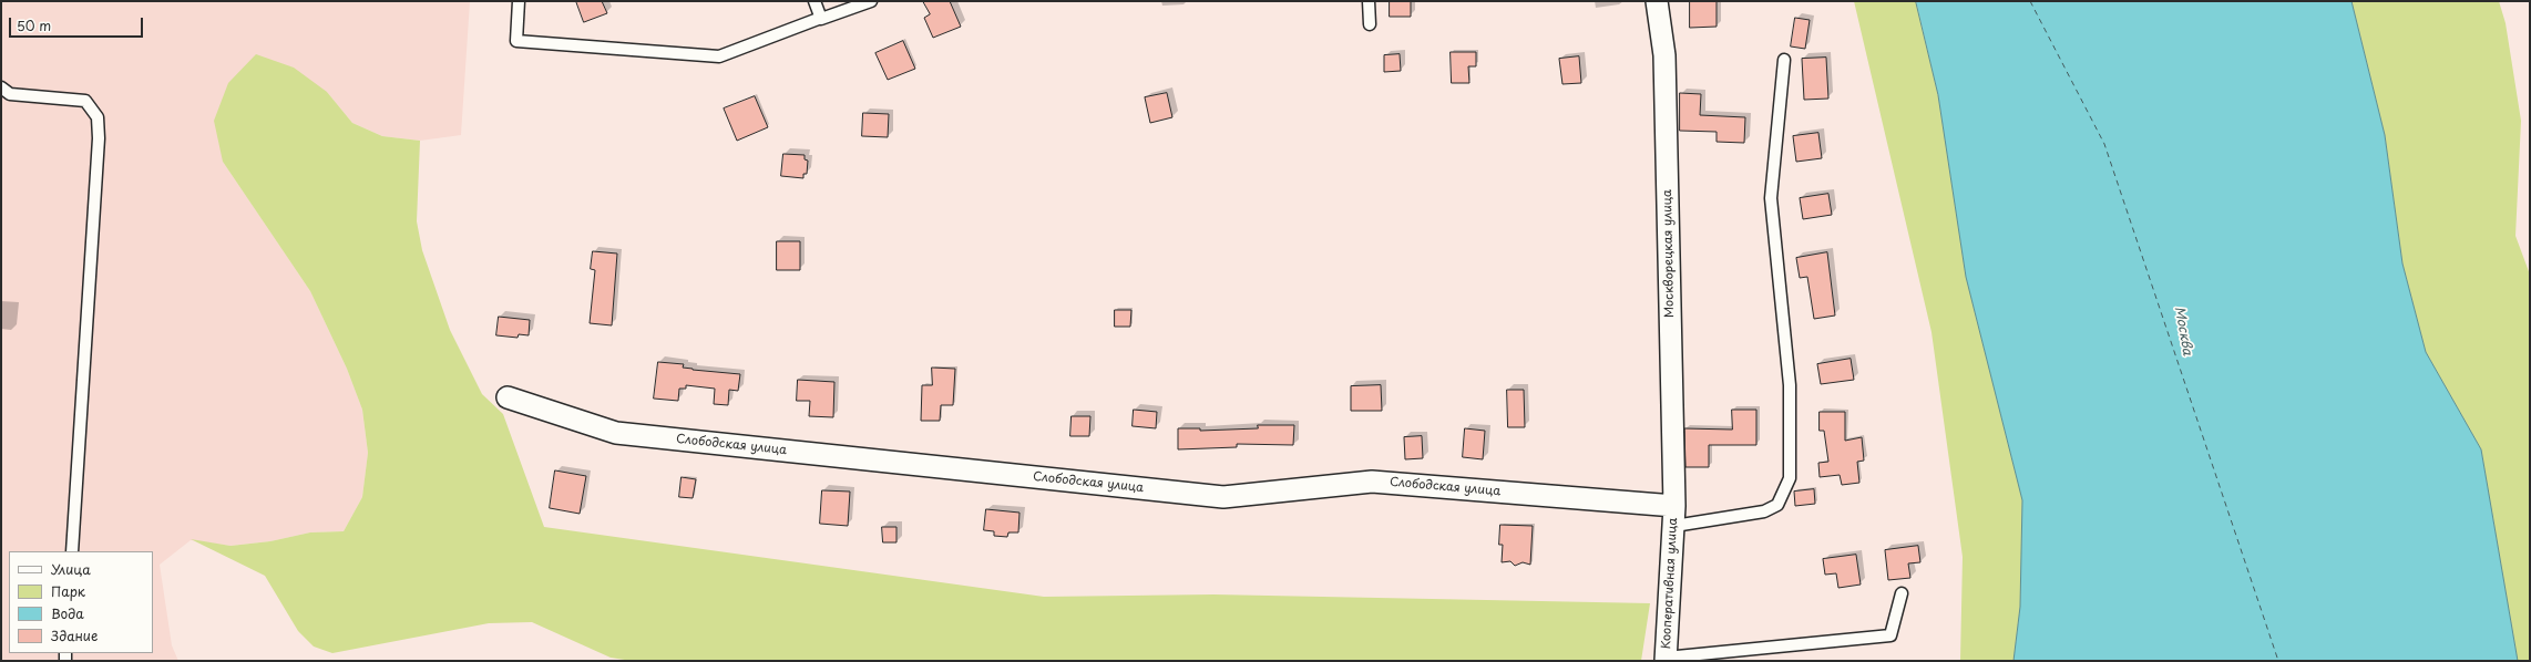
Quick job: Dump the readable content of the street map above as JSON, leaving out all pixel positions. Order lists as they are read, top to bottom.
{
  "streets": {
    "street": ["Москворецкая улица", "Слободская улица", "Кооперативная улица"]
  },
  "crossings": [
    ["Москворецкая улица", "Слободская улица"],
    ["Москворецкая улица", "Кооперативная улица"],
    ["Слободская улица", "Кооперативная улица"]
  ],
  "water": ["Москва"],
  "legend": [
    "Улица",
    "Парк",
    "Вода",
    "Здание"
  ],
  "scale_bar": "50 m"
}
